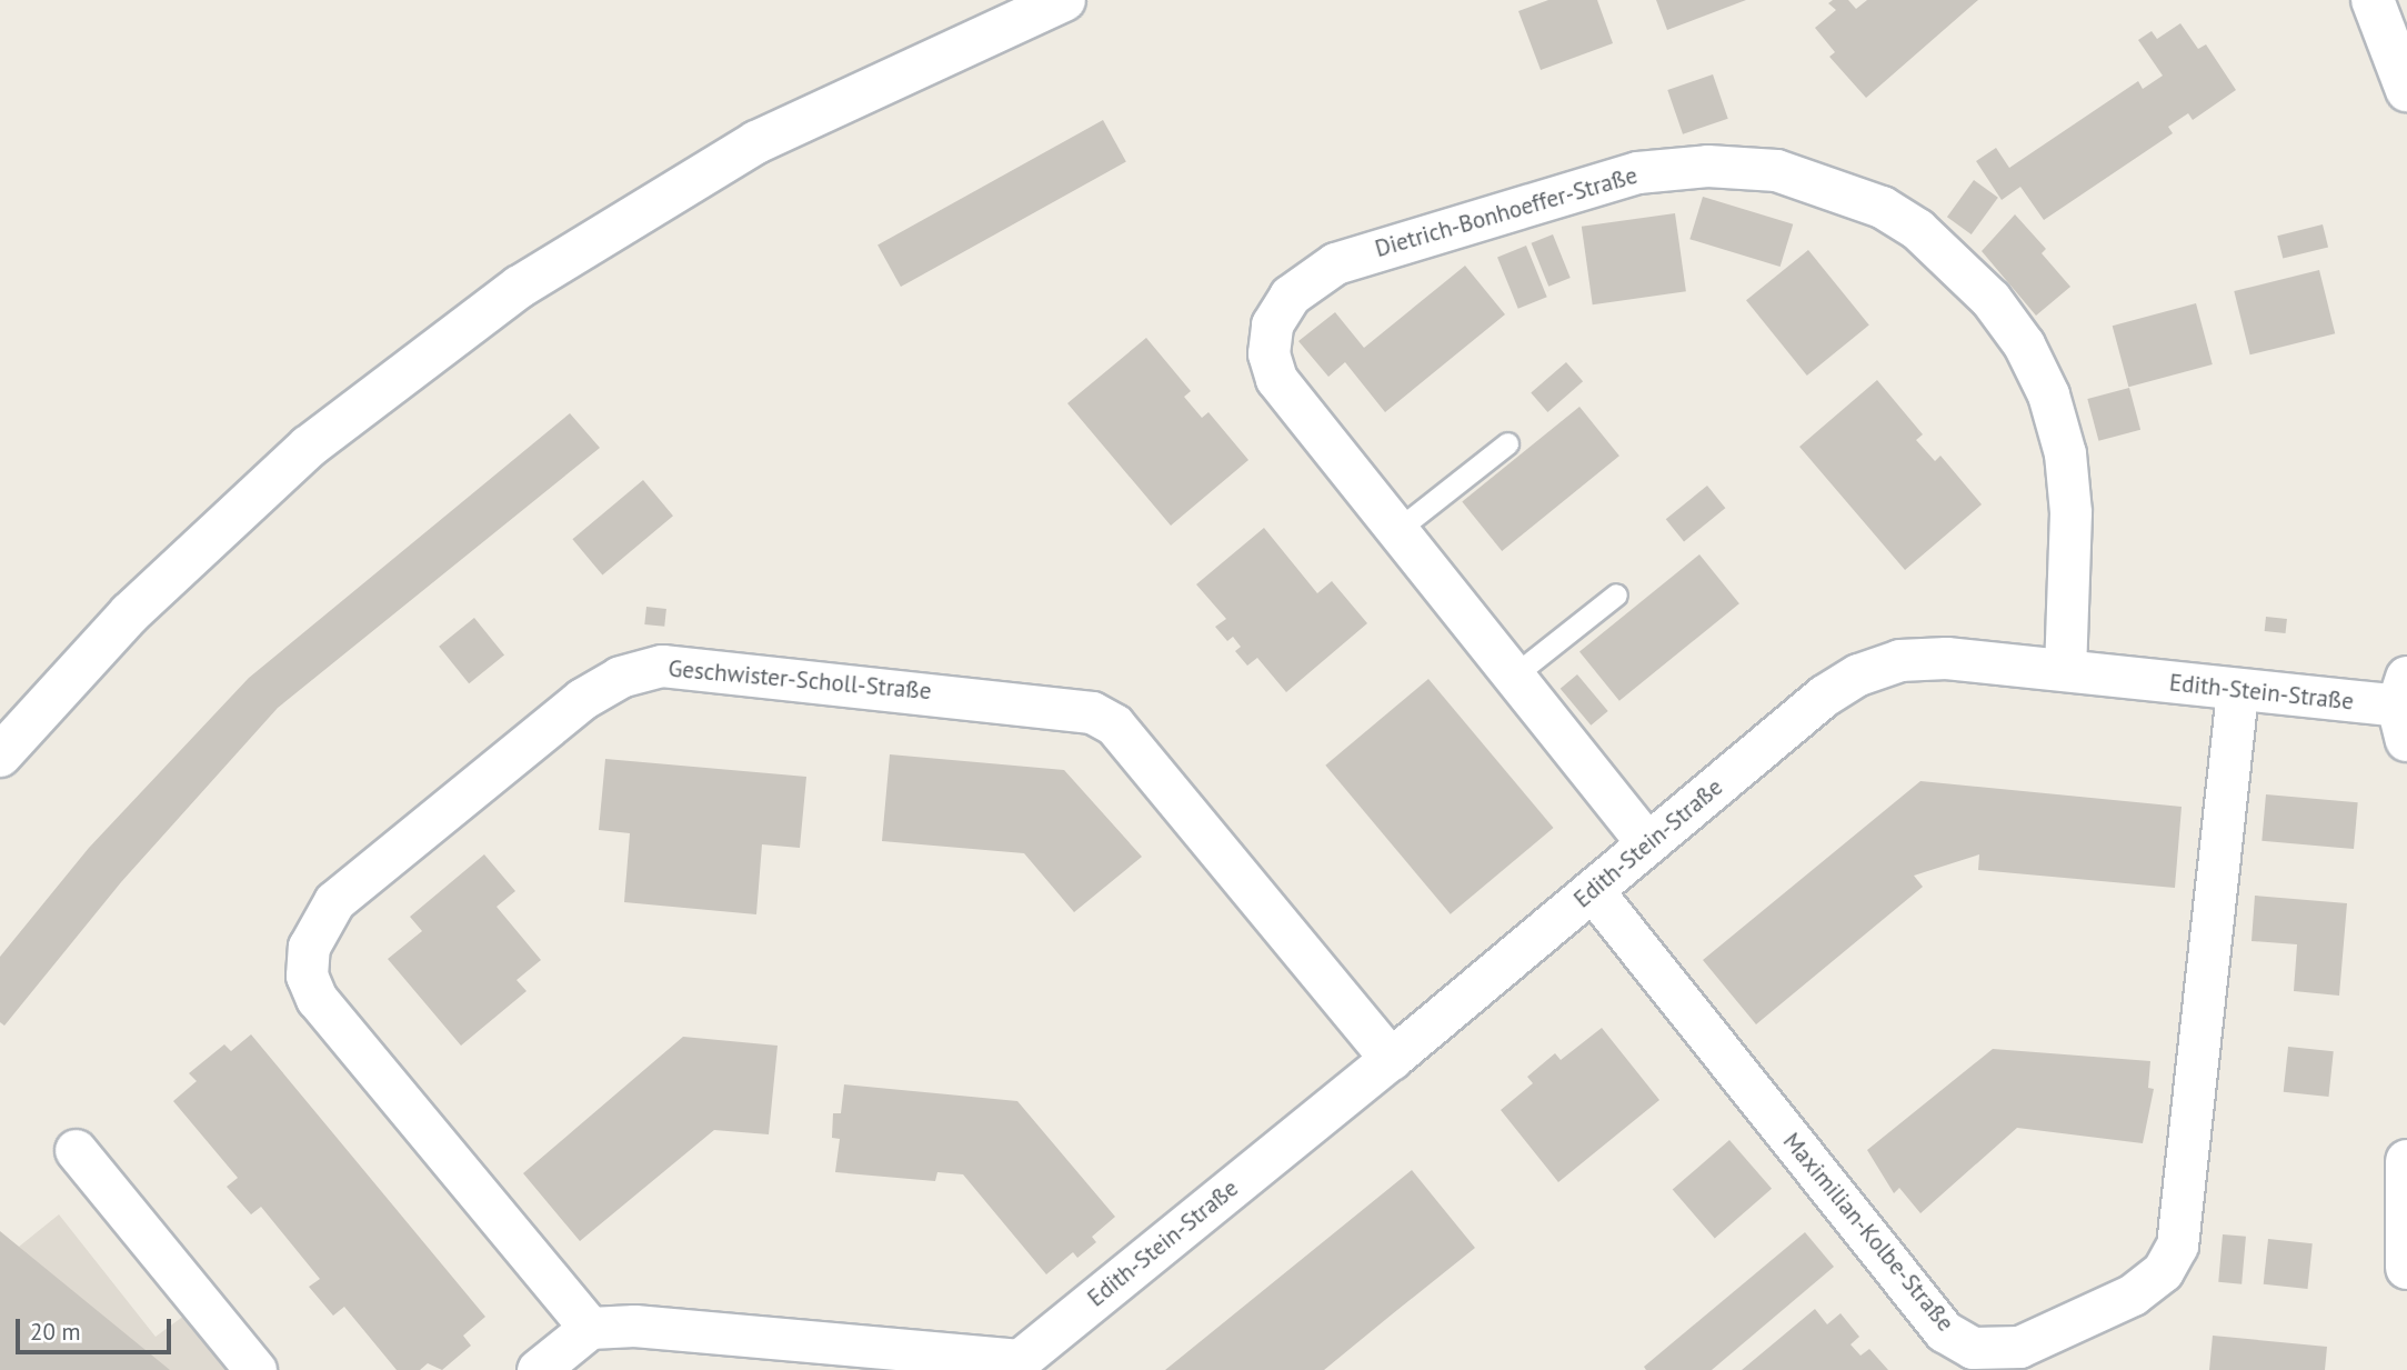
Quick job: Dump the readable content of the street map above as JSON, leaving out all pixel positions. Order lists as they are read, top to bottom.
{
  "streets": {
    "street": [
      "Dietrich-Bonhoeffer-Straße",
      "Geschwister-Scholl-Straße",
      "Edith-Stein-Straße",
      "Maximilian-Kolbe-Straße"
    ]
  },
  "crossings": [
    ["Dietrich-Bonhoeffer-Straße", "Edith-Stein-Straße"],
    ["Geschwister-Scholl-Straße", "Edith-Stein-Straße"],
    ["Edith-Stein-Straße", "Maximilian-Kolbe-Straße"]
  ],
  "scale_bar": "20 m"
}
